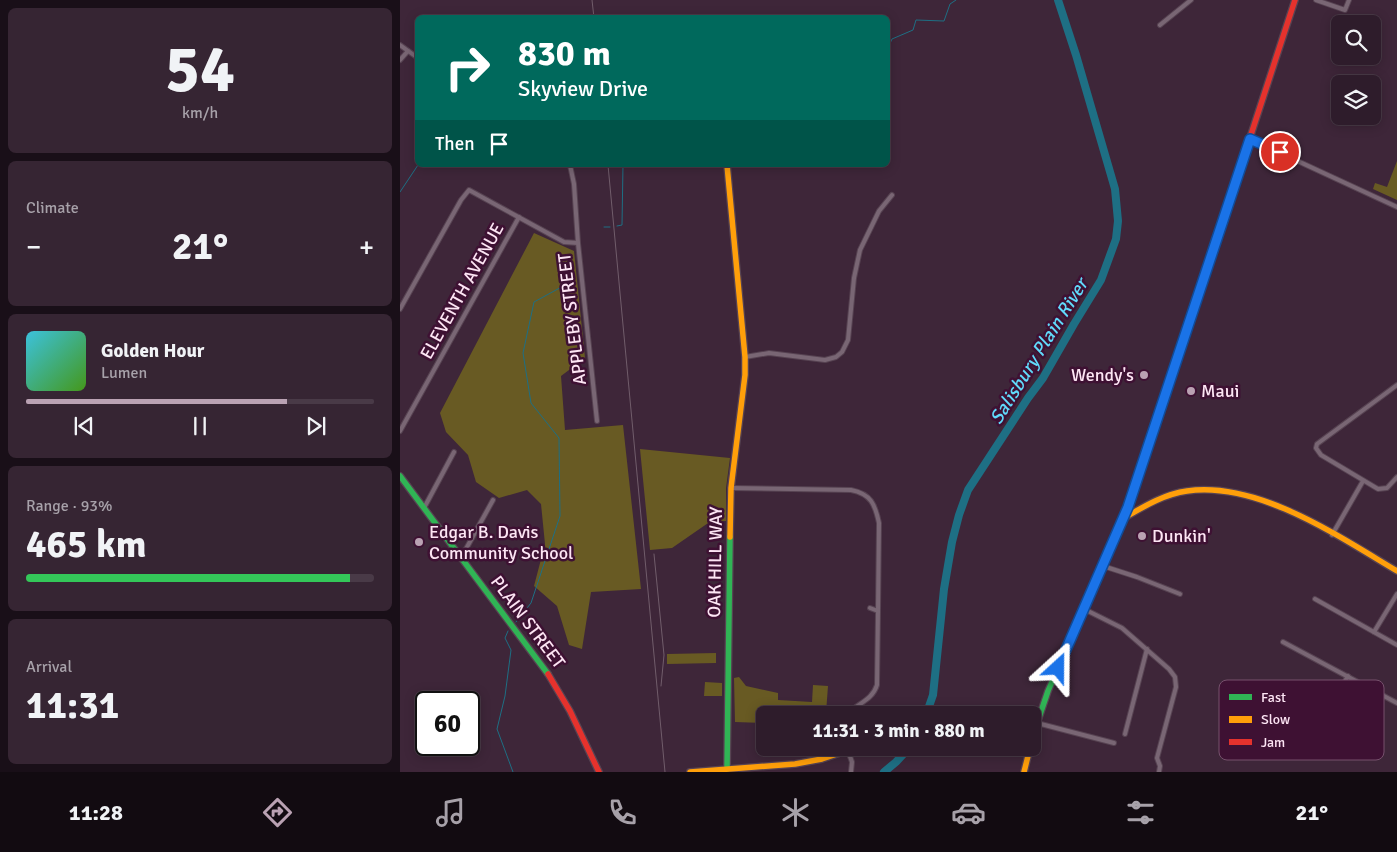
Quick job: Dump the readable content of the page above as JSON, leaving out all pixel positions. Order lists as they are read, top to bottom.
{
  "streets": {
    "main road": ["OAK HILL WAY", "PLAIN STREET"],
    "street": ["ELEVENTH AVENUE", "APPLEBY STREET"]
  },
  "crossings": [
    ["ELEVENTH AVENUE", "APPLEBY STREET"]
  ],
  "water": ["Salisbury Plain River"],
  "places": [
    "Wendy's",
    "Maui",
    "Dunkin'",
    "Edgar B. Davis Community School"
  ],
  "legend": ["Fast", "Slow", "Jam"],
  "page": {
    "tile": [
      ["54", "km/h"],
      "Climate",
      ["Range · 93%", "465 km"],
      ["Arrival", "11:31"]
    ],
    "turn": ["830 m", "Skyview Drive"],
    "then": "Then",
    "heat": ["−", "21°", "+"],
    "song": ["Golden Hour", "Lumen"],
    "limit": "60",
    "trip": "11:31 · 3 min · 880 m",
    "tabs": ["11:28", "21°"]
  }
}
